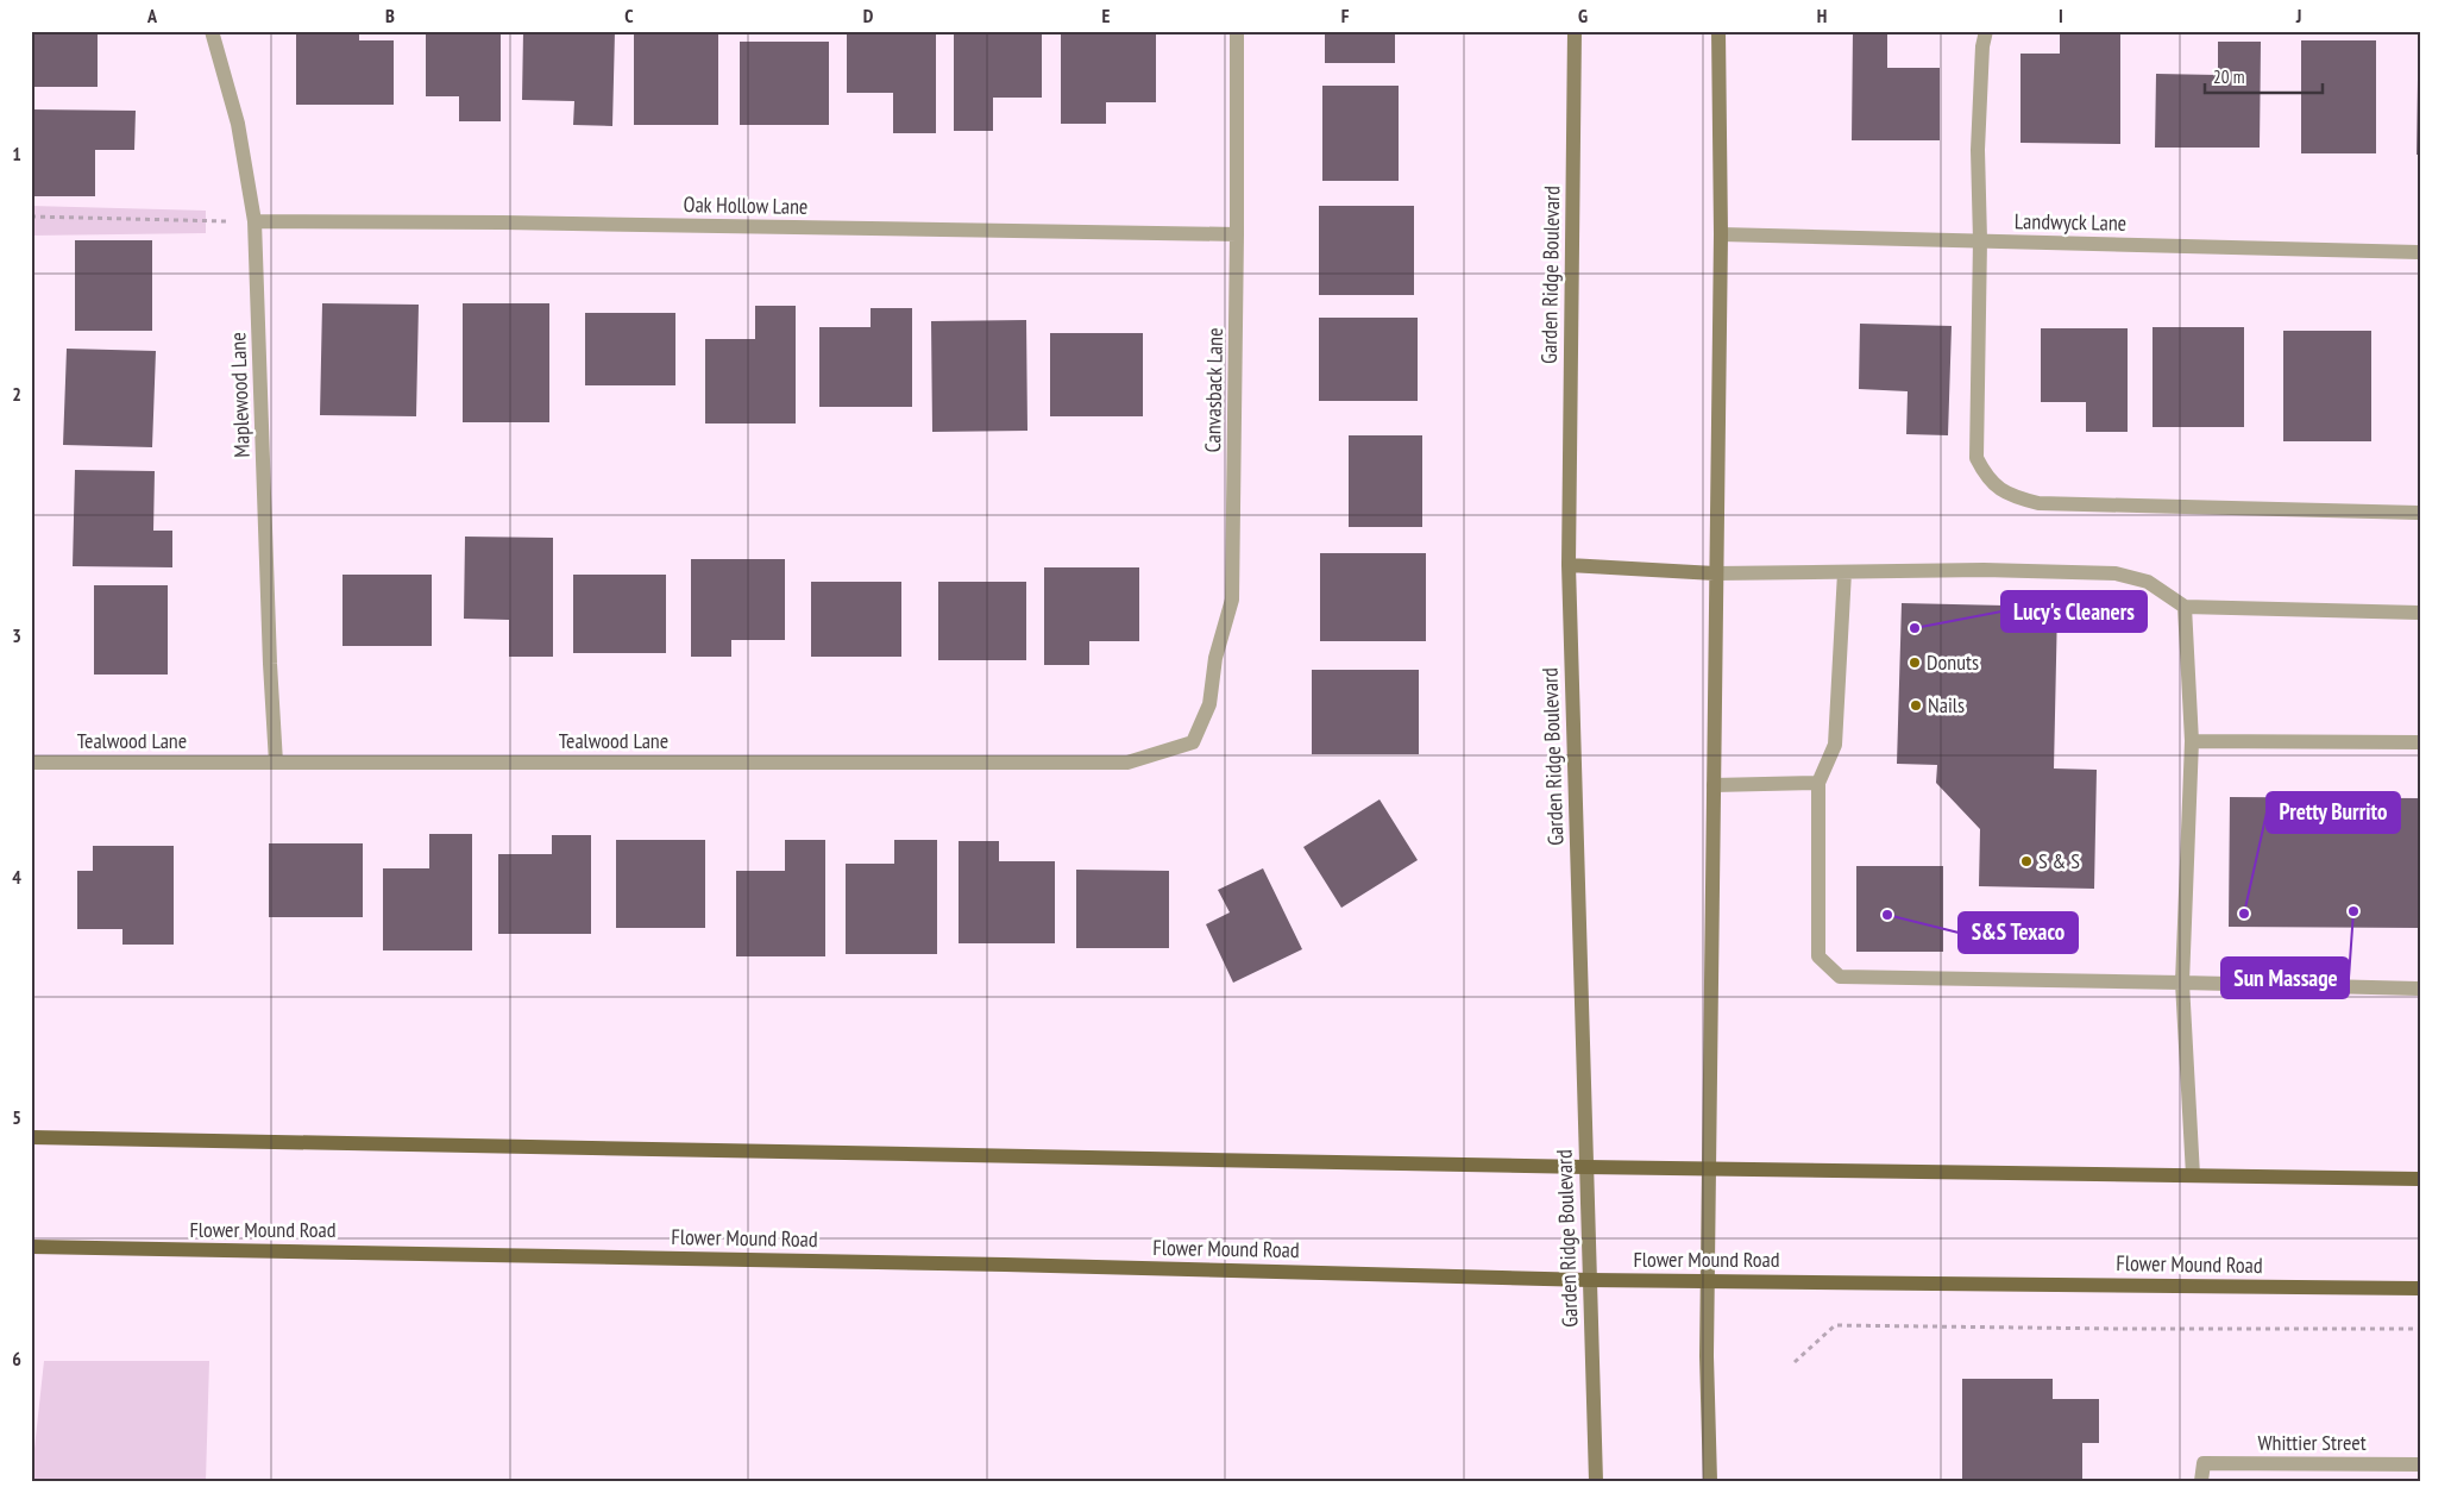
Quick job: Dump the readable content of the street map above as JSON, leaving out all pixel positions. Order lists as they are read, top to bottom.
{
  "streets": {
    "main road": ["Garden Ridge Boulevard", "Flower Mound Road"],
    "street": [
      "Oak Hollow Lane",
      "Landwyck Lane",
      "Canvasback Lane",
      "Maplewood Lane",
      "Tealwood Lane",
      "Whittier Street"
    ]
  },
  "crossings": [
    ["Oak Hollow Lane", "Canvasback Lane"],
    ["Oak Hollow Lane", "Maplewood Lane"],
    ["Garden Ridge Boulevard", "Flower Mound Road"],
    ["Canvasback Lane", "Tealwood Lane"],
    ["Maplewood Lane", "Tealwood Lane"]
  ],
  "places": [
    "Lucy's Cleaners",
    "Donuts",
    "Nails",
    "S & S",
    "Sun Massage",
    "Pretty Burrito",
    "S&S Texaco"
  ],
  "scale_bar": "20 m",
  "grid": {
    "columns": [
      "A",
      "B",
      "C",
      "D",
      "E",
      "F",
      "G",
      "H",
      "I",
      "J"
    ],
    "rows": [
      "1",
      "2",
      "3",
      "4",
      "5",
      "6"
    ]
  }
}
